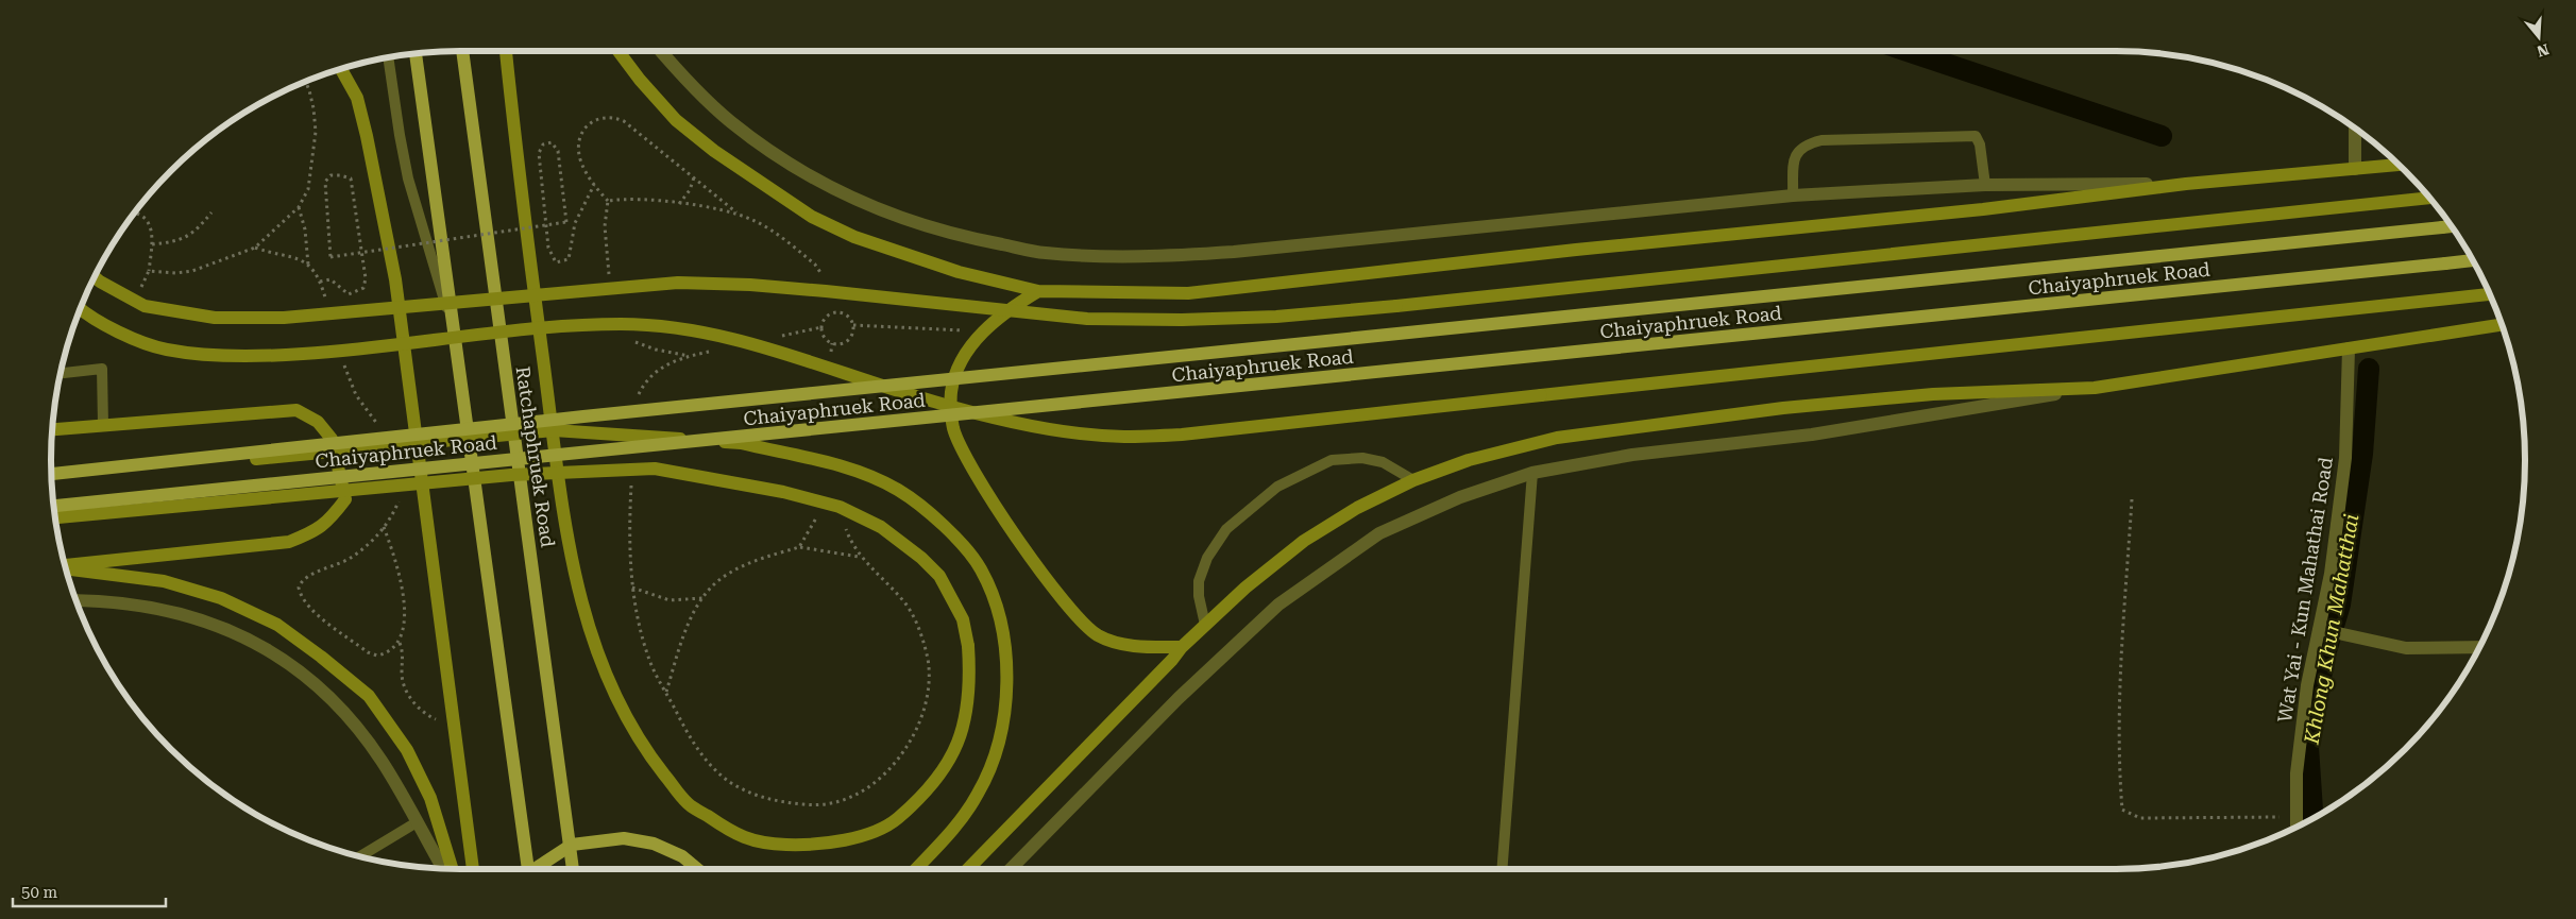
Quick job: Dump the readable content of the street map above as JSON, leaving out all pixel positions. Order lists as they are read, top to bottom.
{
  "streets": {
    "main road": ["Chaiyaphruek Road", "Ratchaphruek Road"],
    "street": ["Wat Yai - Kun Mahathai Road"]
  },
  "water": ["Khlong Khun Mahatthai"],
  "scale_bar": "50 m",
  "north": "bottom"
}
